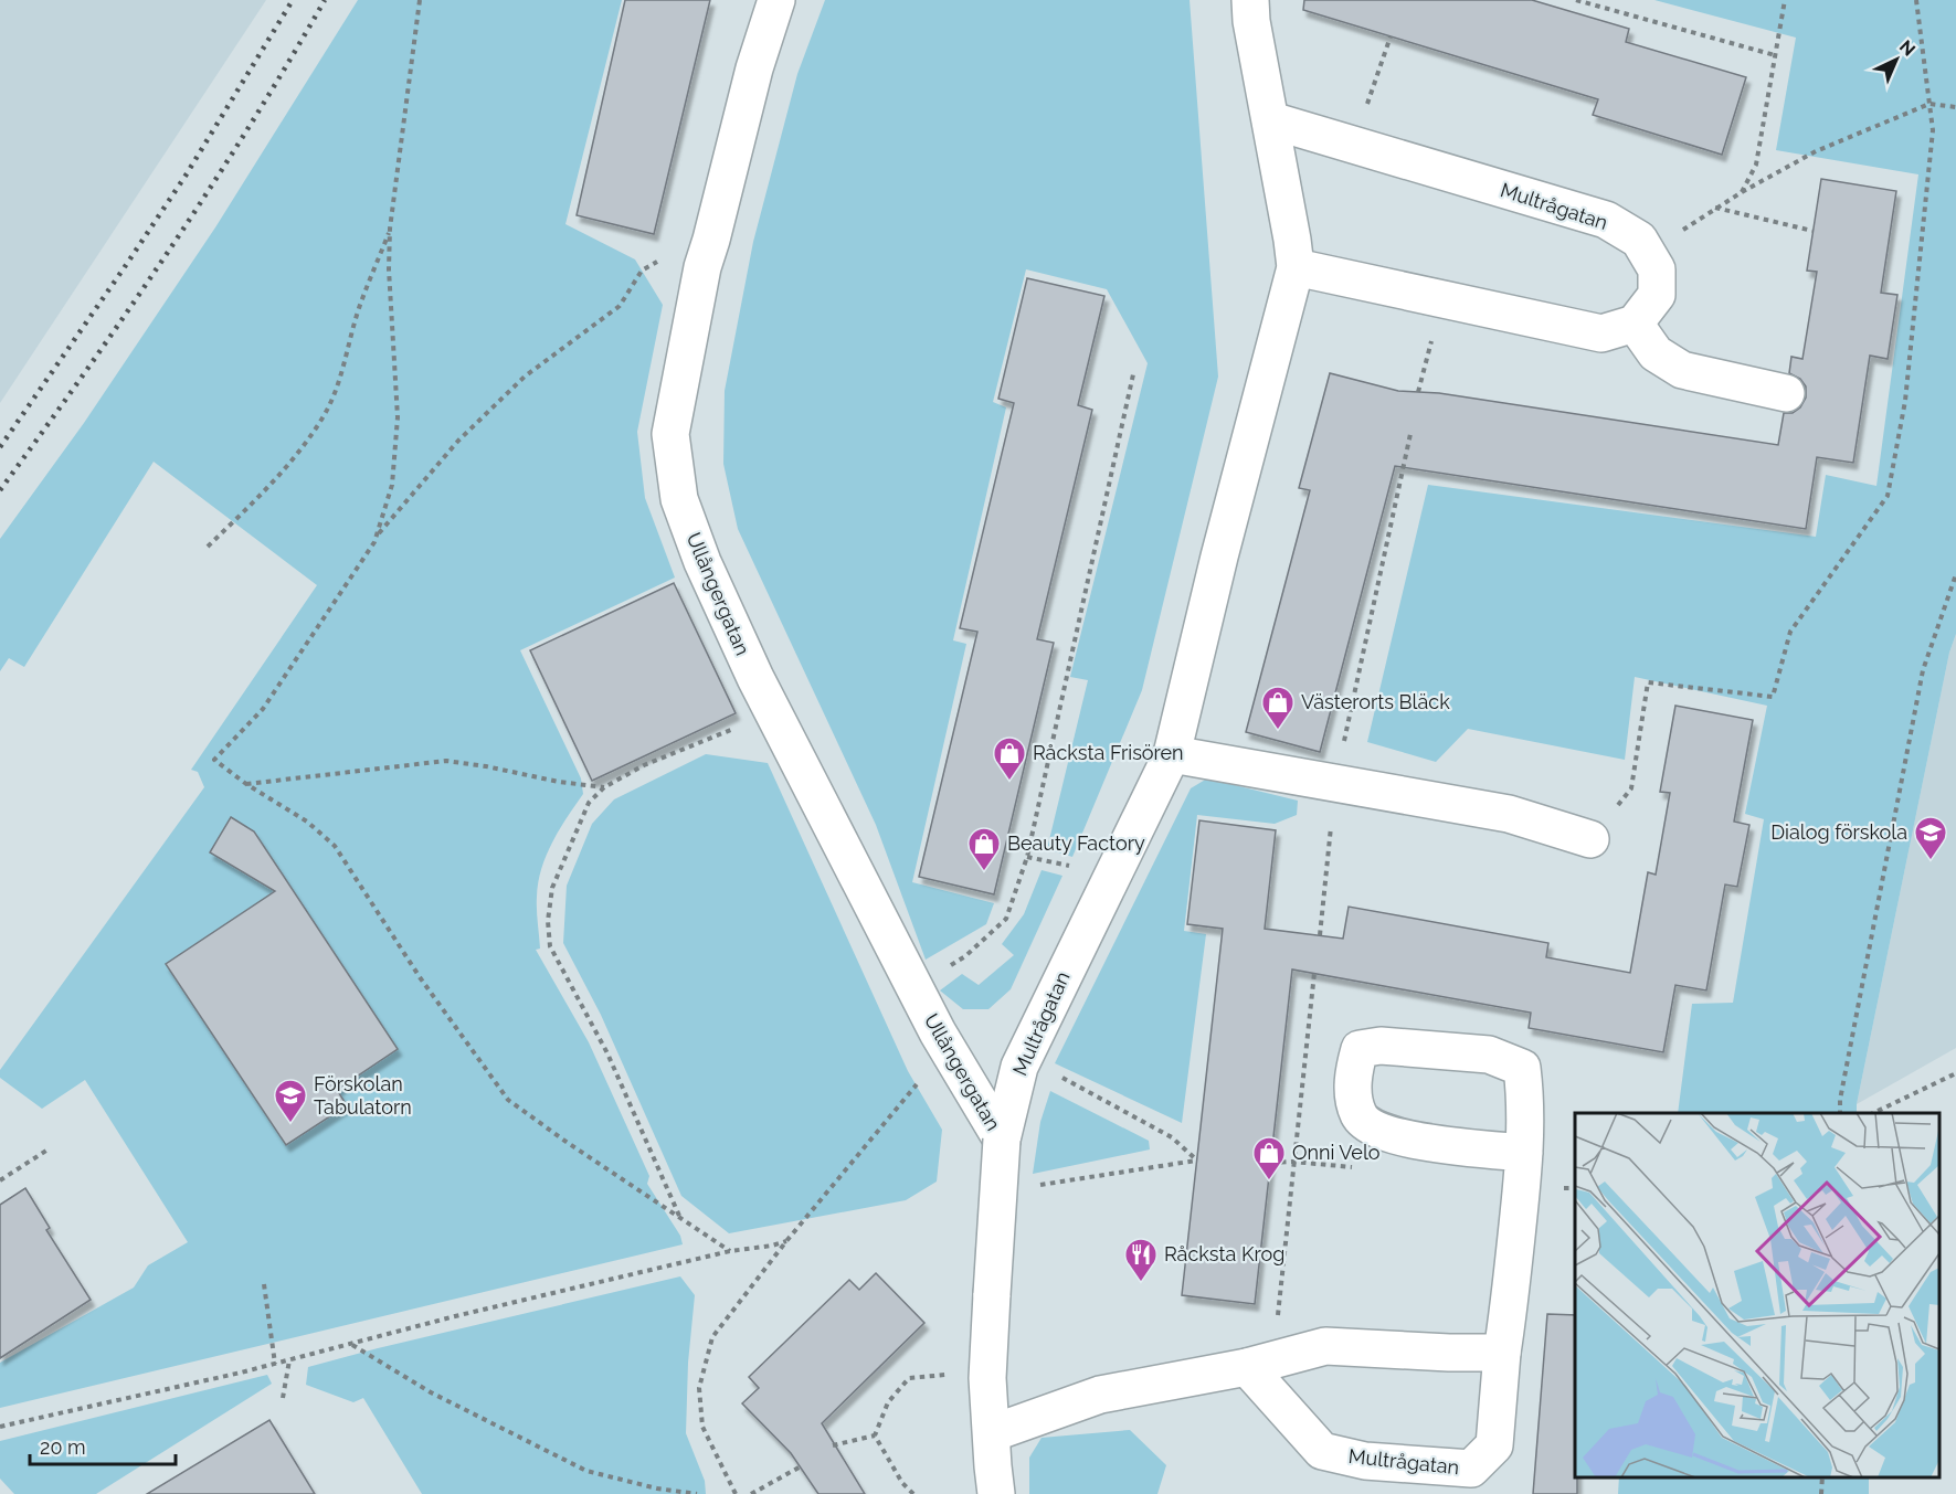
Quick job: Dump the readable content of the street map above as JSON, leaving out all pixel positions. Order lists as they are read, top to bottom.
{
  "streets": {
    "street": ["Multrågatan", "Ullångergatan"]
  },
  "crossings": [
    ["Multrågatan", "Ullångergatan"]
  ],
  "places": {
    "shop": [
      "Västerorts Bläck",
      "Råcksta Frisören",
      "Beauty Factory",
      "Onni Velo"
    ],
    "school or university": ["Dialog förskola", "Förskolan Tabulatorn"],
    "restaurant": ["Råcksta Krog"]
  },
  "scale_bar": "20 m",
  "north": "top right"
}
